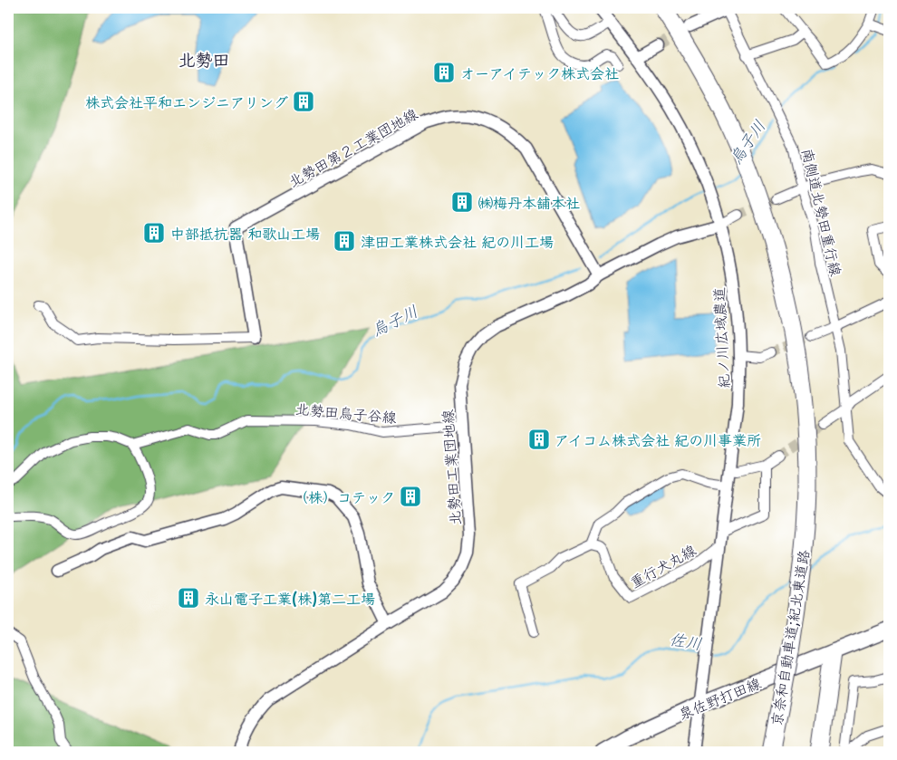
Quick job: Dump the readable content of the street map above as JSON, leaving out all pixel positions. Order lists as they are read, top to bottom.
{
  "streets": {
    "highway": ["京奈和自動車道;紀北東道路"],
    "main road": ["泉佐野打田線"],
    "street": [
      "北勢田第２工業団地線",
      "南側道北勢田重行線",
      "紀ノ川広域農道",
      "北勢田烏子谷線",
      "北勢田工業団地線",
      "重行犬丸線"
    ]
  },
  "crossings": [
    ["北勢田第２工業団地線", "北勢田工業団地線"],
    ["紀ノ川広域農道", "北勢田工業団地線"],
    ["紀ノ川広域農道", "重行犬丸線"],
    ["紀ノ川広域農道", "泉佐野打田線"],
    ["北勢田烏子谷線", "北勢田工業団地線"]
  ],
  "districts": ["北勢田"],
  "water": ["烏子川", "佐川"],
  "places": {
    "building": [
      "オーアイテック株式会社",
      "株式会社平和エンジニアリング",
      "㈱梅丹本舗本社",
      "中部抵抗器 和歌山工場",
      "津田工業株式会社 紀の川工場",
      "アイコム株式会社 紀の川事業所",
      "（株）コテック",
      "永山電子工業(株)第二工場"
    ]
  }
}
